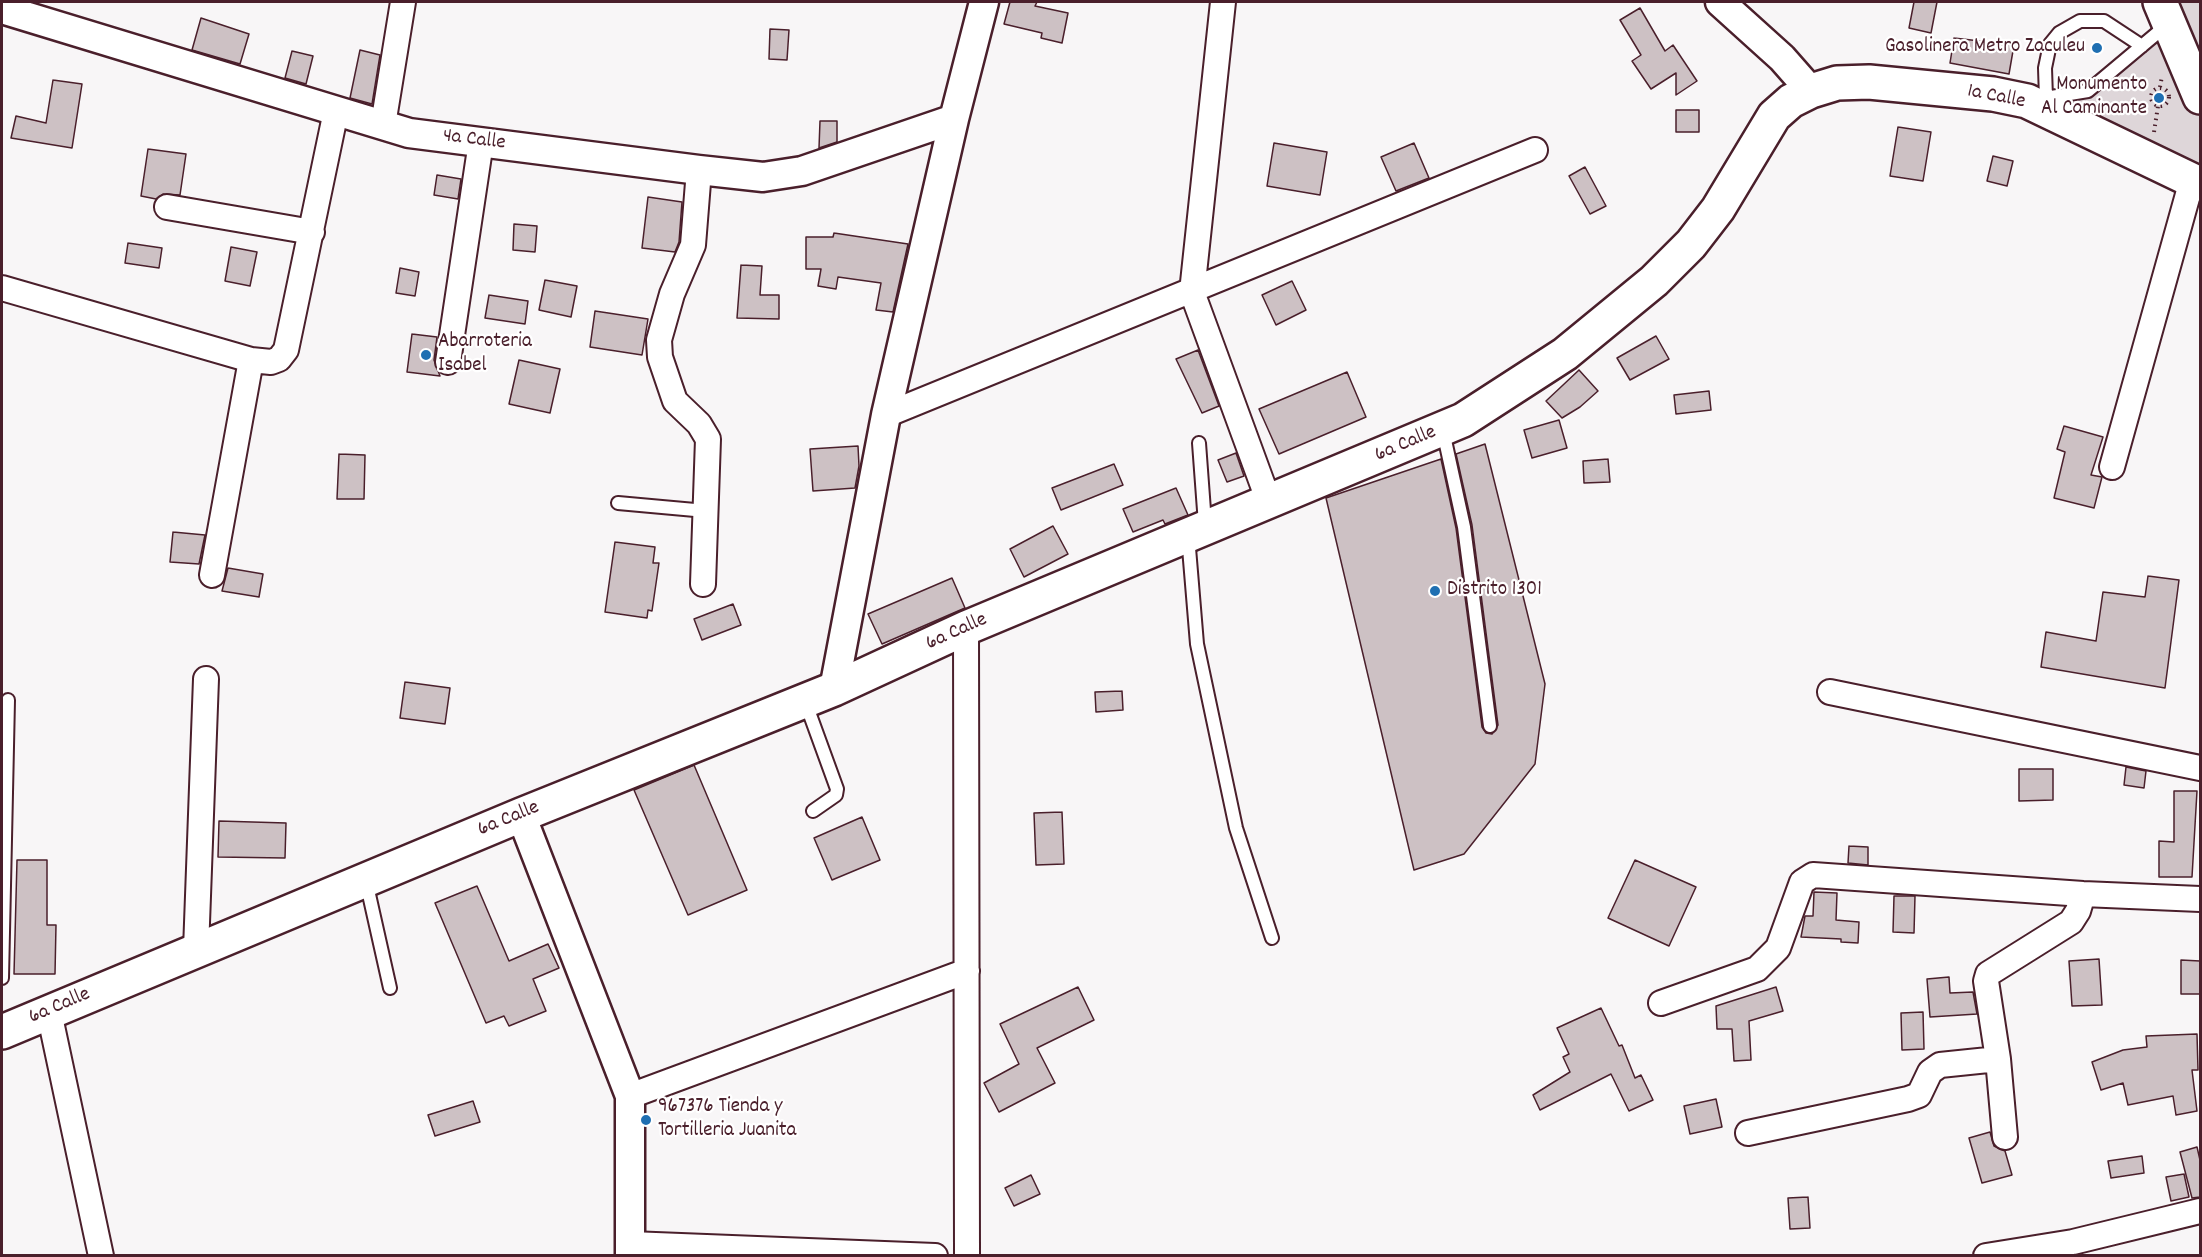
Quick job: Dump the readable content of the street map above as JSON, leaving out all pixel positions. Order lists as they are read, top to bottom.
{
  "streets": {
    "main road": ["1a Calle", "6a Calle"],
    "street": ["4a Calle"]
  },
  "crossings": [
    ["1a Calle", "6a Calle"]
  ],
  "places": [
    "Gasolinera Metro Zaculeu",
    "Monumento Al Caminante",
    "Abarroteria Isabel",
    "Distrito 1301",
    "967376 Tienda y Tortilleria Juanita"
  ]
}
